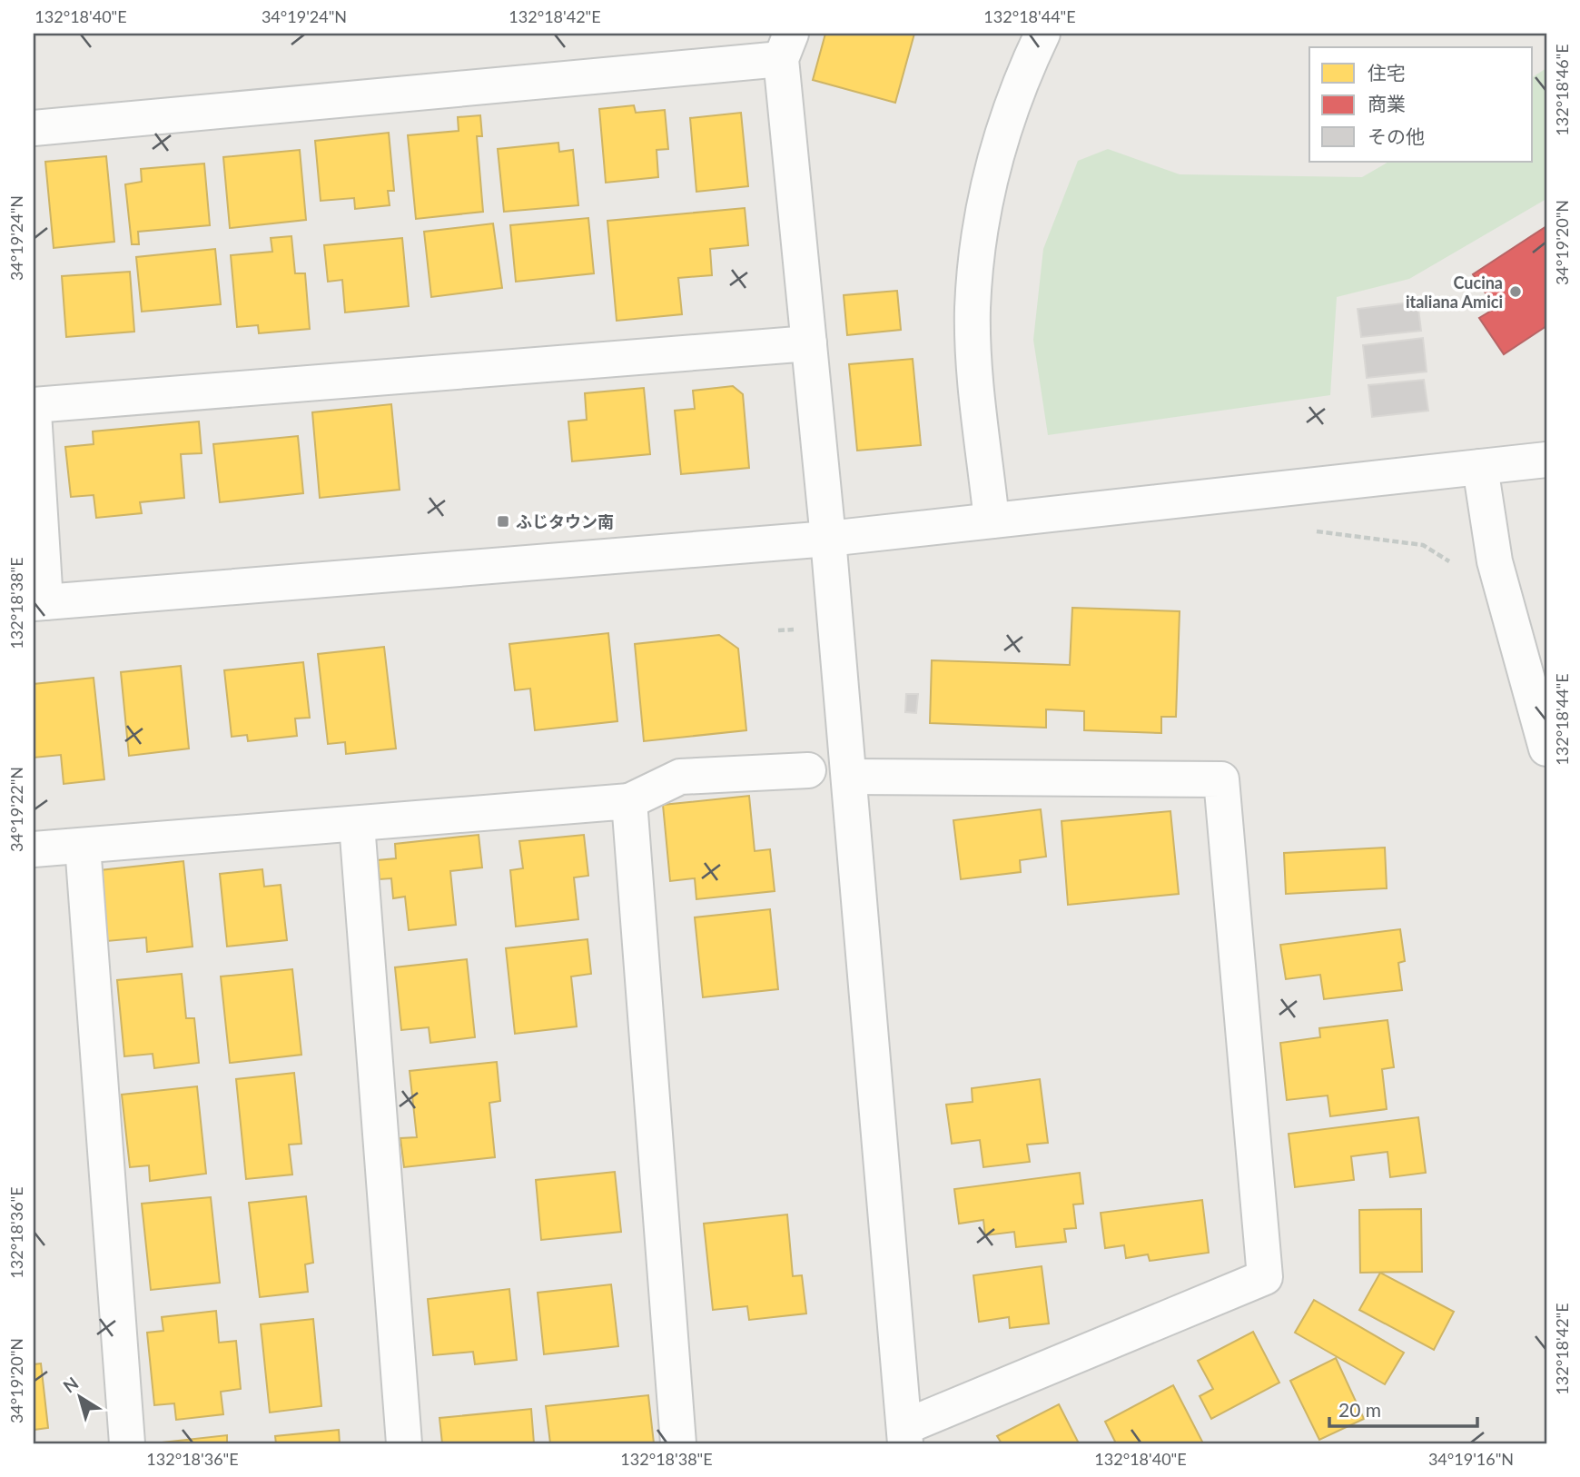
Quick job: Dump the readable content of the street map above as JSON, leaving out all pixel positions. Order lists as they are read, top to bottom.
{
  "places": {
    "other": ["Cucina italiana Amici"],
    "transit": ["ふじタウン南"]
  },
  "legend": ["住宅", "商業", "その他"],
  "scale_bar": "20 m",
  "north": "top left",
  "coordinates": [
    "132°18'40\"E",
    "34°19'24\"N",
    "132°18'42\"E",
    "132°18'44\"E",
    "132°18'46\"E",
    "34°19'20\"N",
    "132°18'38\"E",
    "34°19'22\"N",
    "132°18'36\"E",
    "34°19'16\"N"
  ]
}
